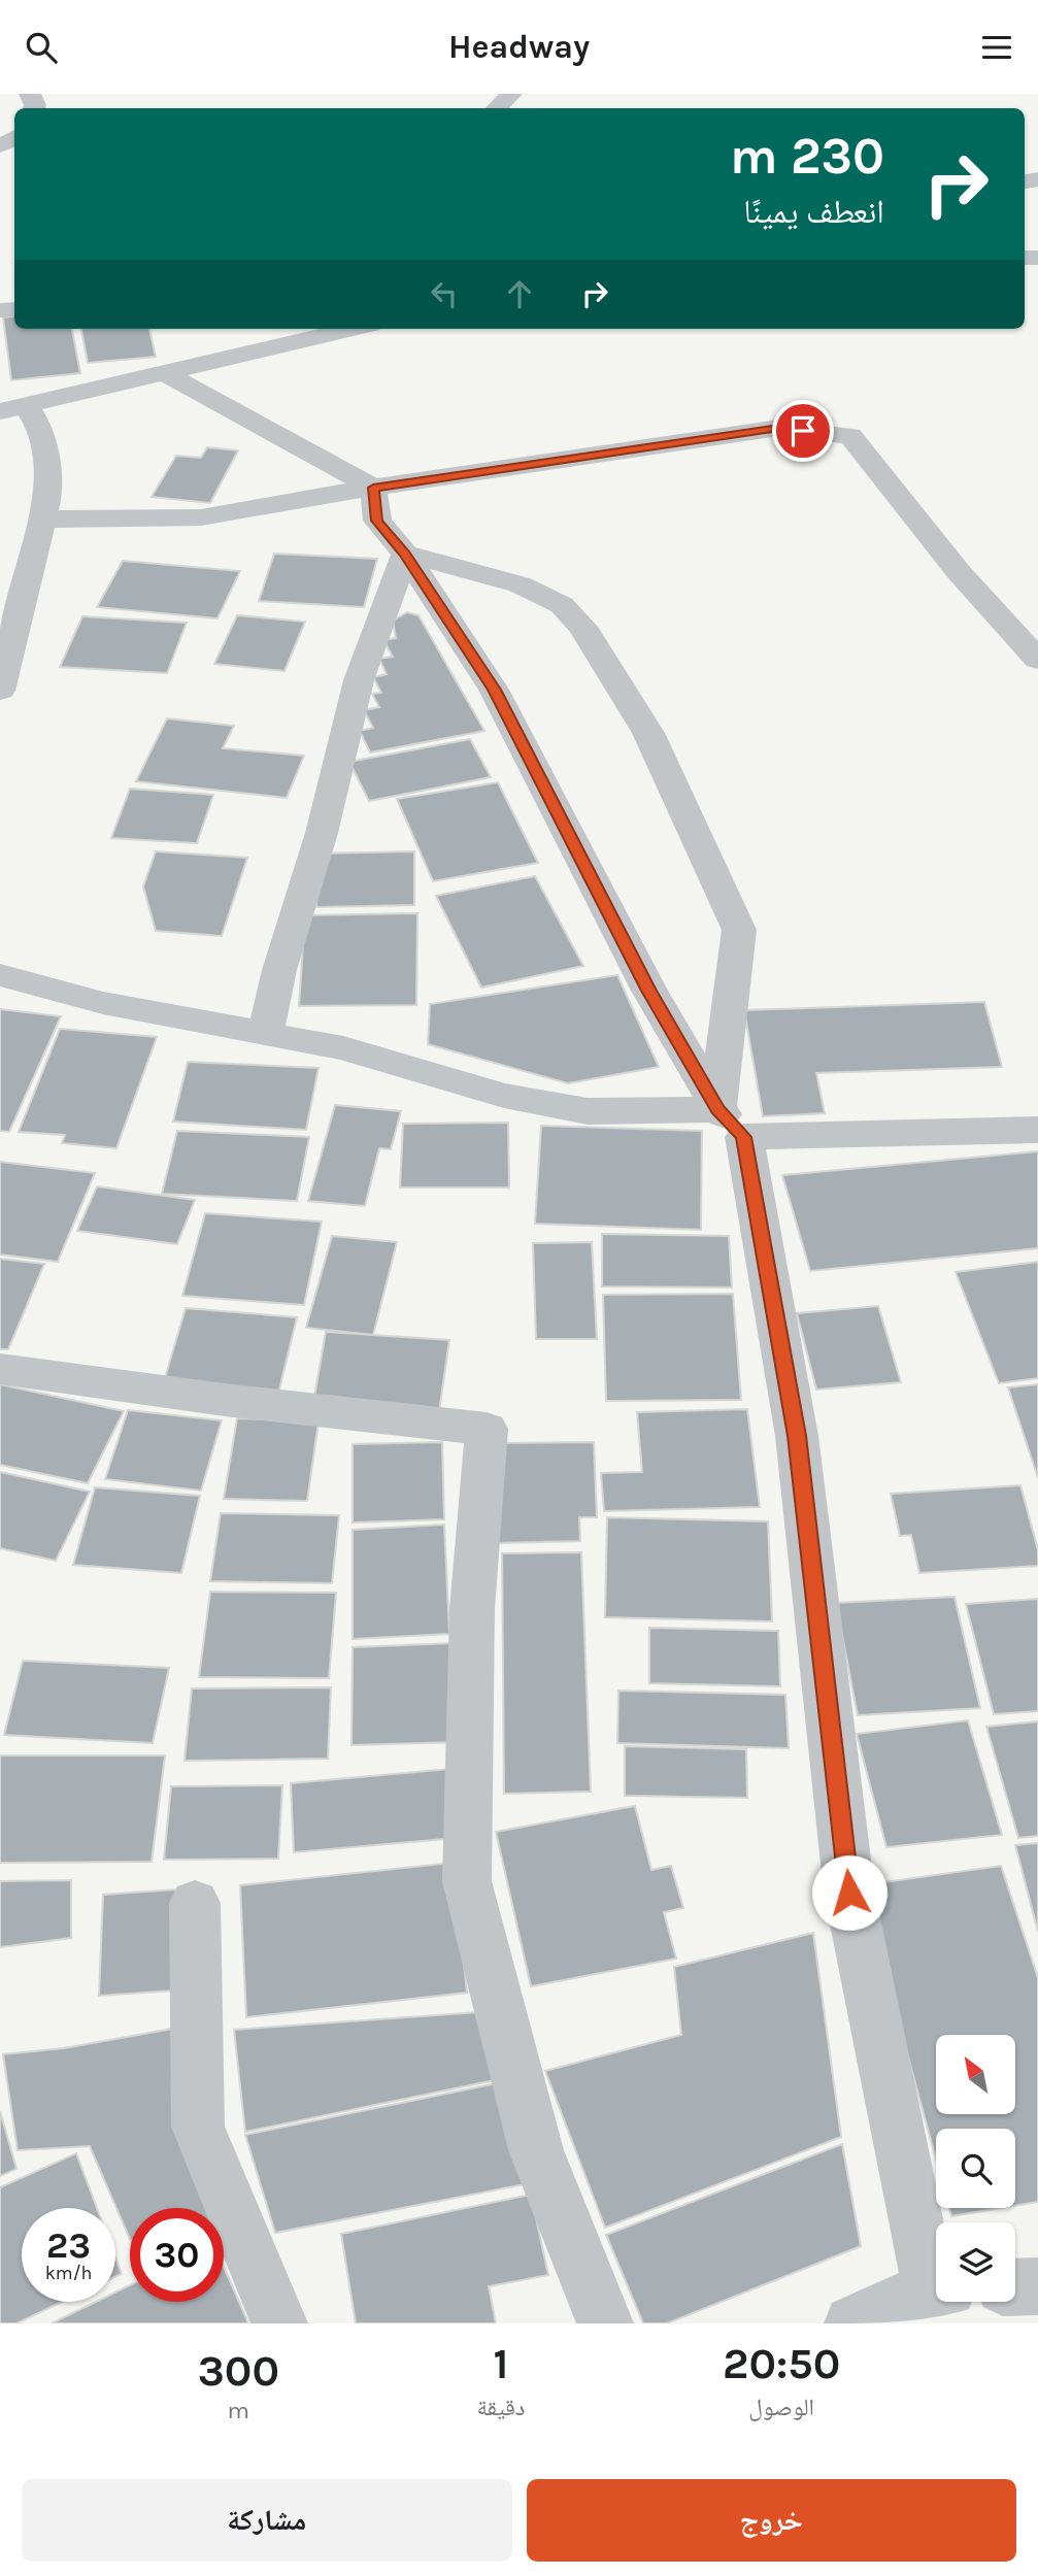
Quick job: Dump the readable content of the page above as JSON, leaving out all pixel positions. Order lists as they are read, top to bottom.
{
  "north": "top left",
  "page": {
    "header": "Headway",
    "turn": ["230 m", "انعطف يمينًا"],
    "speed": "23 km/h",
    "limit": "30",
    "eta": [
      "20:50",
      "الوصول",
      "1",
      "دقيقة",
      "300",
      "m"
    ],
    "buttons": ["خروج", "مشاركة"]
  }
}
